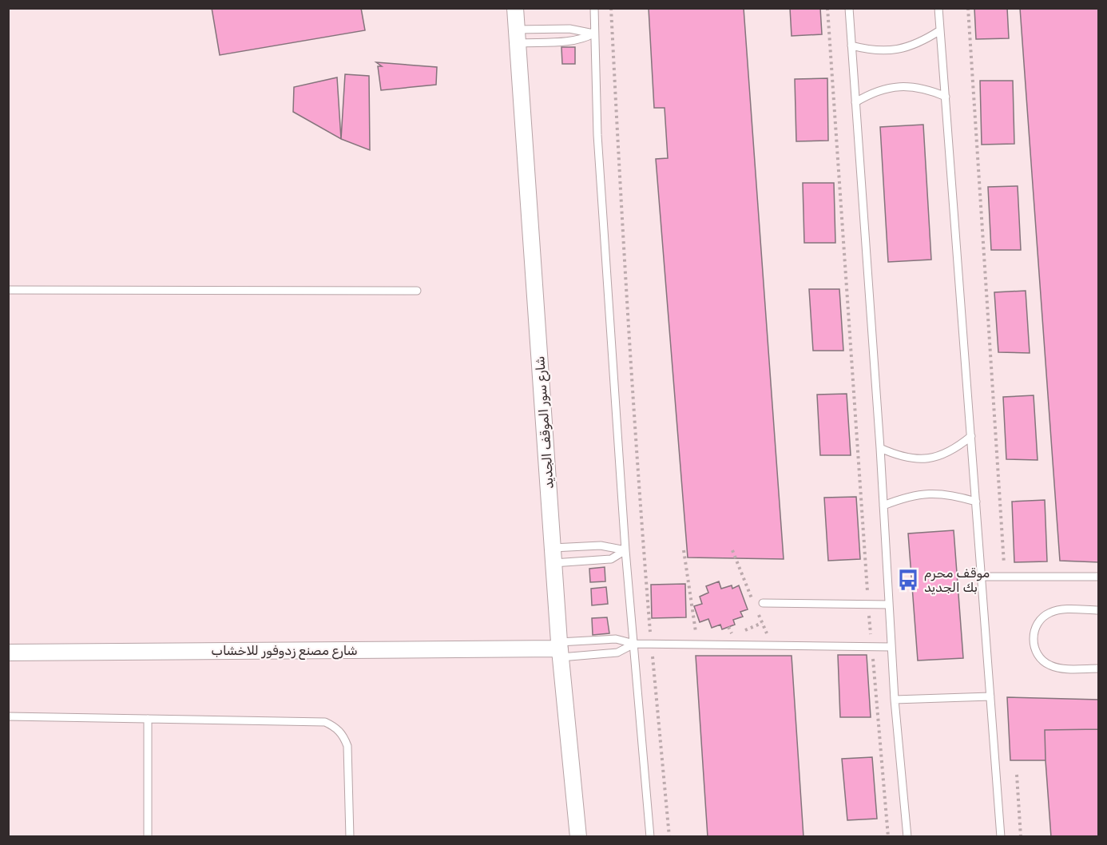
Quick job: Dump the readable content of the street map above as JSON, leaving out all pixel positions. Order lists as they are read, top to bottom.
{
  "streets": {
    "street": ["شارع سور الموقف الجديد", "شارع مصنع زدوفور للاخشاب"]
  },
  "crossings": [
    ["شارع سور الموقف الجديد", "شارع مصنع زدوفور للاخشاب"]
  ],
  "places": {
    "bus stop": ["موقف محرم بك الجديد"]
  }
}
